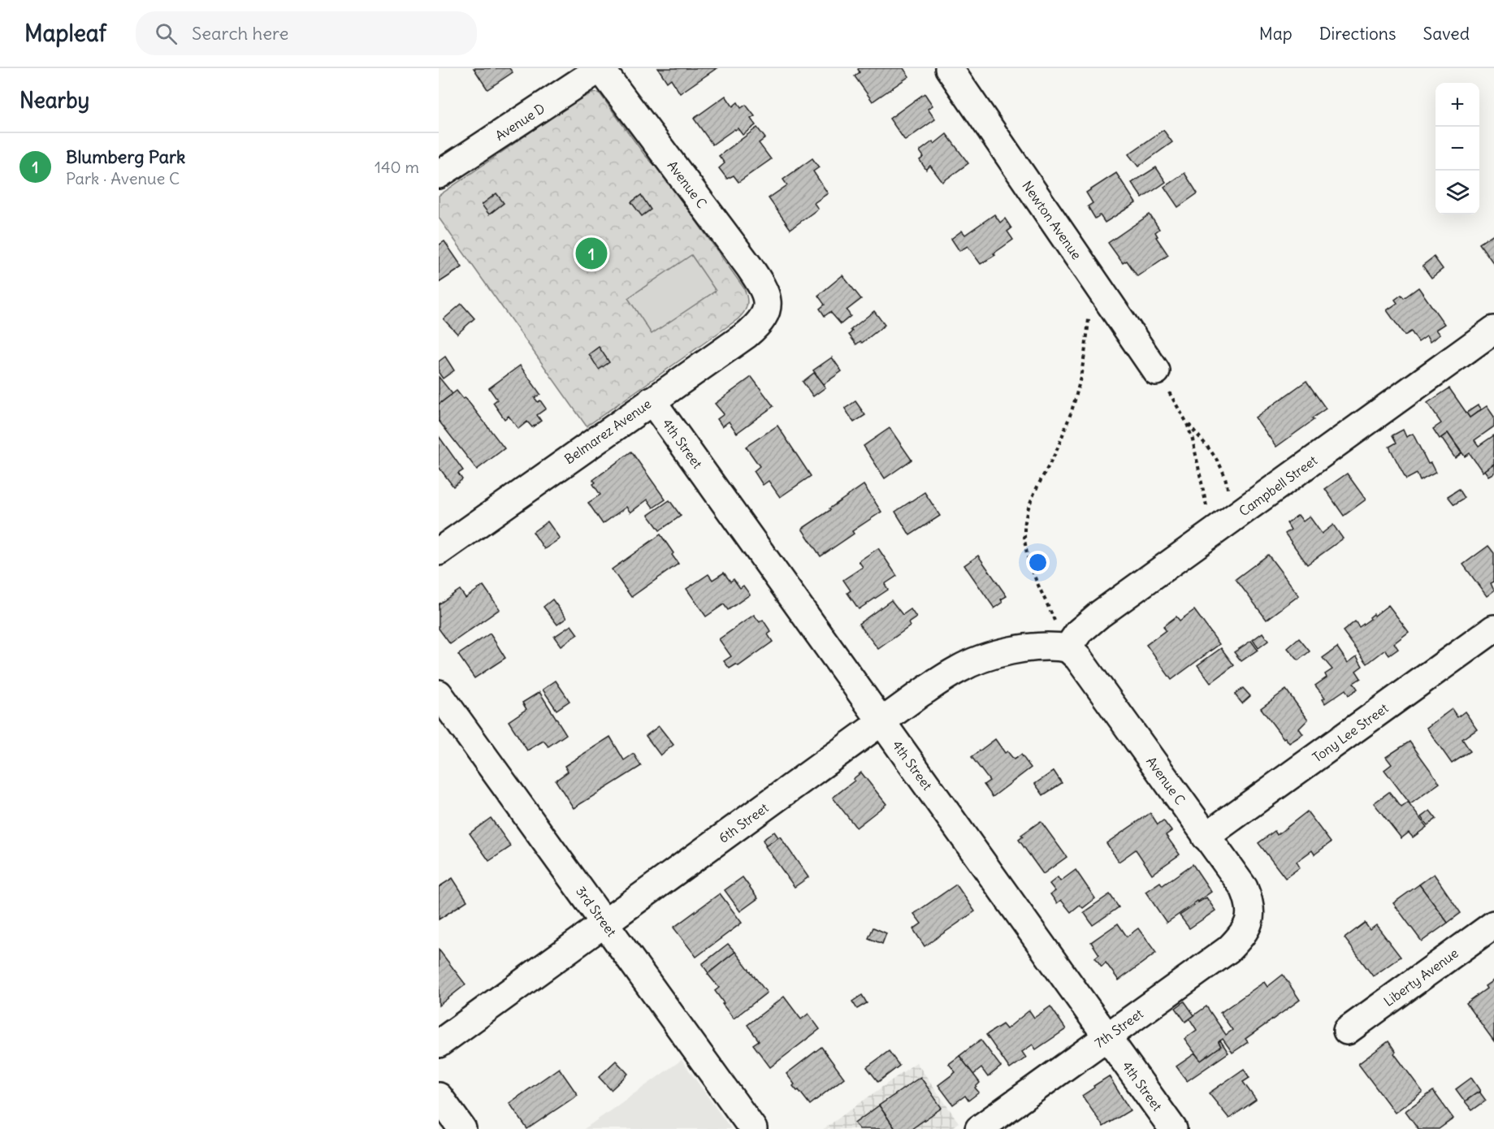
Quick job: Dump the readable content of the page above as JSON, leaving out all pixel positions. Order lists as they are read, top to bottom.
{
  "streets": {
    "street": [
      "Avenue D",
      "Avenue C",
      "Newton Avenue",
      "Belmarez Avenue",
      "4th Street",
      "Campbell Street",
      "Tony Lee Street",
      "6th Street",
      "3rd Street",
      "Liberty Avenue",
      "7th Street"
    ]
  },
  "crossings": [
    ["Avenue D", "Avenue C"],
    ["Avenue C", "Belmarez Avenue"],
    ["Avenue C", "Campbell Street"],
    ["Avenue C", "Tony Lee Street"],
    ["Avenue C", "6th Street"],
    ["Avenue C", "7th Street"],
    ["Belmarez Avenue", "4th Street"],
    ["4th Street", "6th Street"],
    ["4th Street", "7th Street"],
    ["Campbell Street", "6th Street"],
    ["6th Street", "3rd Street"]
  ],
  "page": {
    "header": "Mapleaf",
    "search": "Search here",
    "nav": ["Map", "Directions", "Saved"],
    "heading": "Nearby",
    "map_buttons": ["+", "−"],
    "list": [
      {
        "mark": "1",
        "name": "Blumberg Park",
        "note": "Park · Avenue C",
        "value": "140 m"
      }
    ],
    "pins": "1"
  }
}
